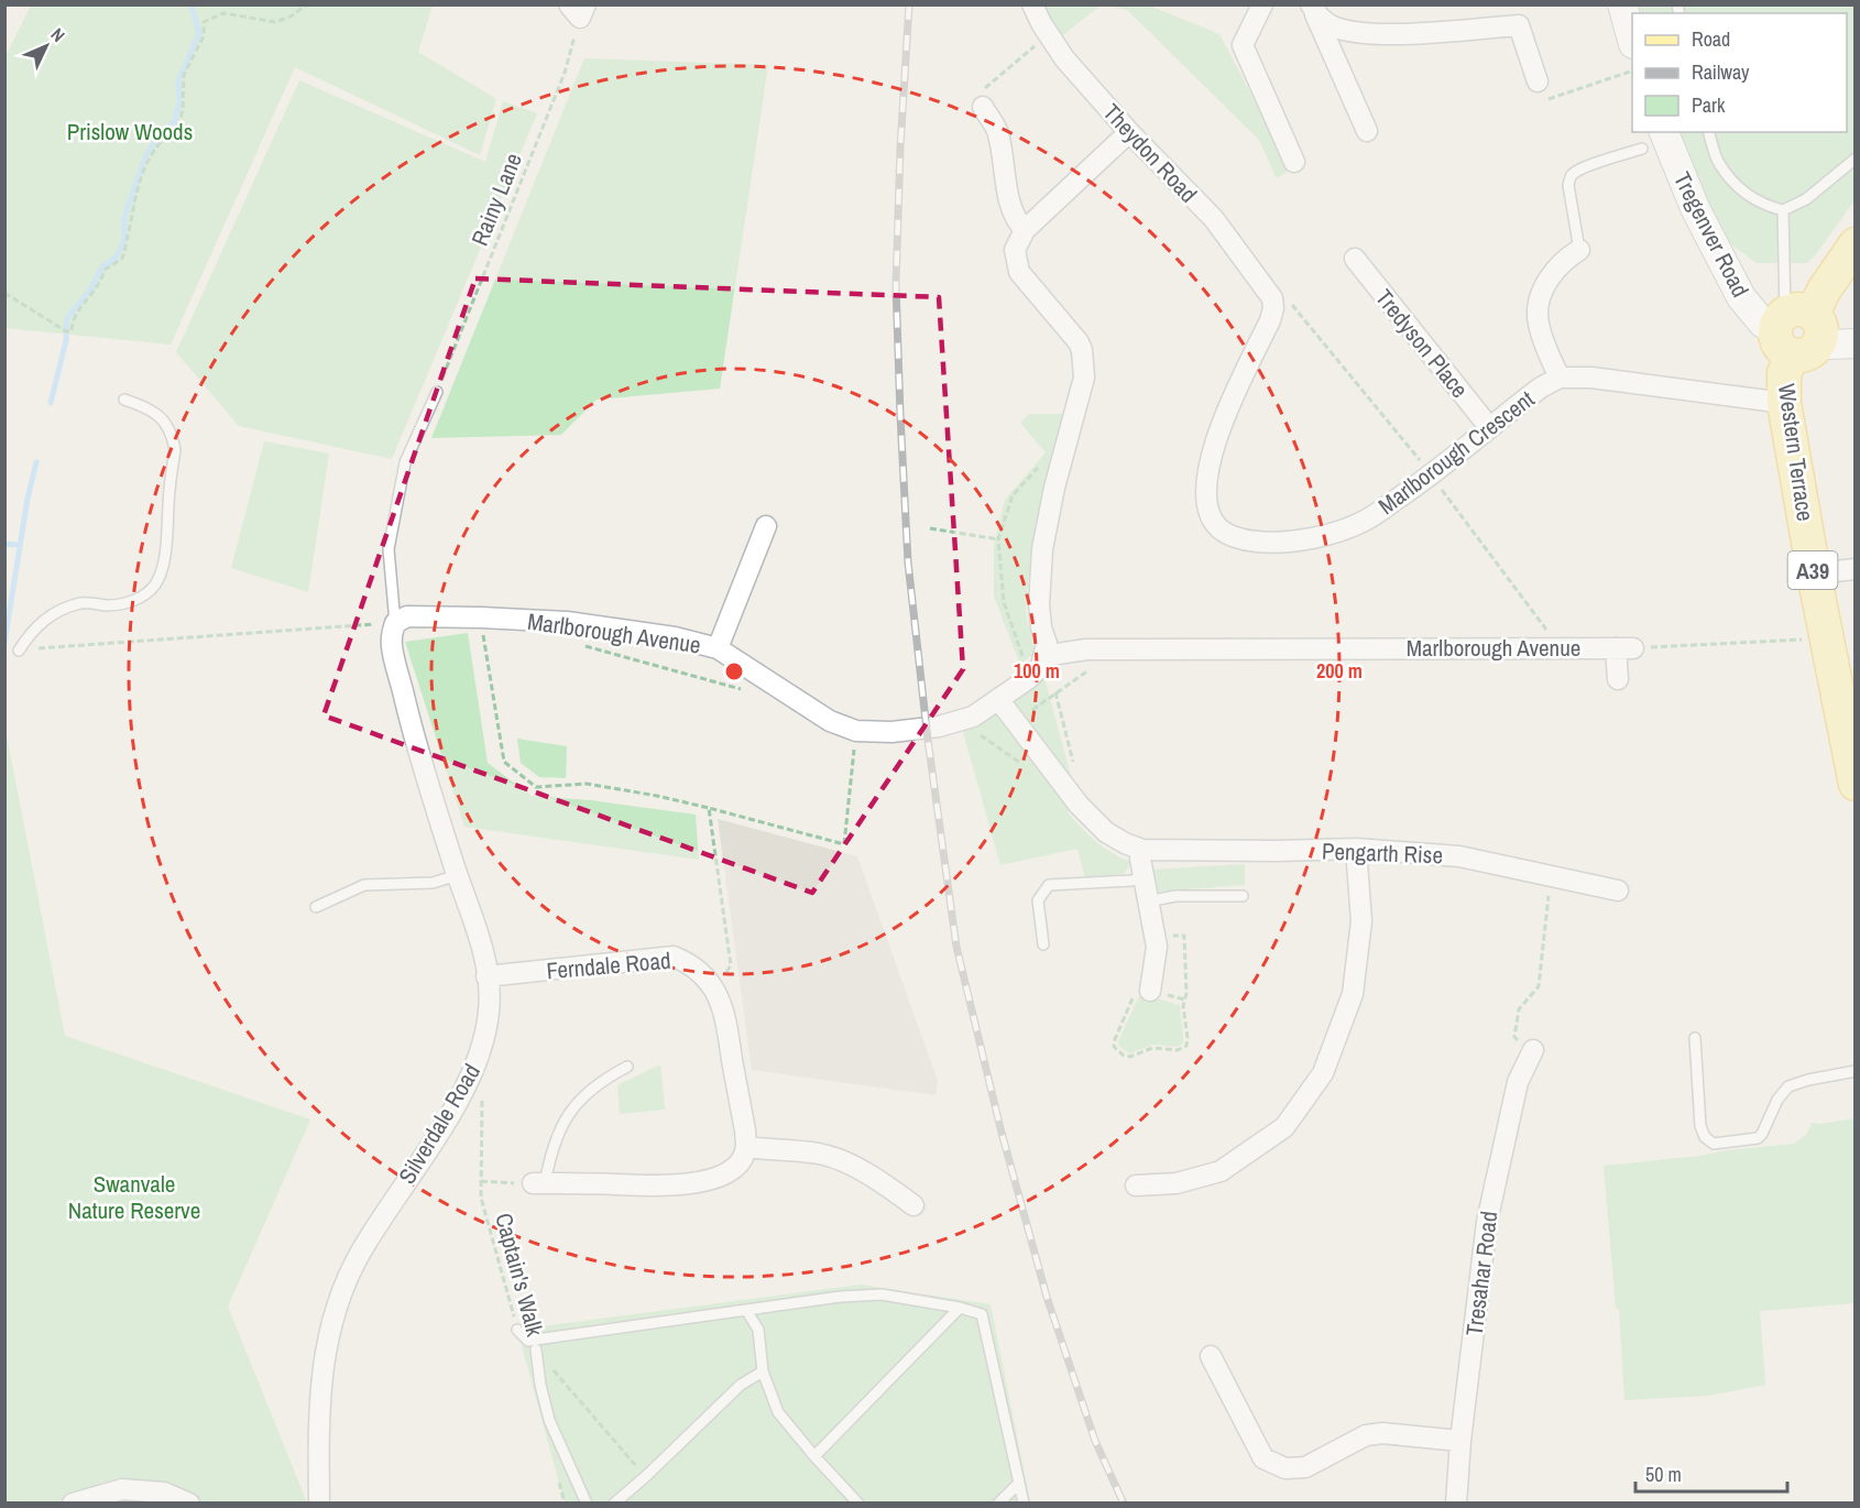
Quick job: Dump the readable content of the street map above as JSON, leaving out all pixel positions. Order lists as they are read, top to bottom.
{
  "streets": {
    "main road": ["Western Terrace", "A39"],
    "street": [
      "Theydon Road",
      "Tregenver Road",
      "Tredyson Place",
      "Marlborough Crescent",
      "Marlborough Avenue",
      "Pengarth Rise",
      "Ferndale Road",
      "Silverdale Road",
      "Tresahar Road"
    ],
    "path": ["Rainy Lane", "Captain's Walk"]
  },
  "crossings": [
    ["Theydon Road", "Marlborough Crescent"],
    ["Tregenver Road", "Western Terrace"],
    ["Tregenver Road", "A39"],
    ["Tredyson Place", "Marlborough Crescent"],
    ["Marlborough Crescent", "Western Terrace"],
    ["Western Terrace", "A39"],
    ["Marlborough Avenue", "Pengarth Rise"],
    ["Marlborough Avenue", "Silverdale Road"],
    ["Ferndale Road", "Silverdale Road"]
  ],
  "parks": ["Prislow Woods", "Swanvale Nature Reserve"],
  "legend": ["Road", "Railway", "Park"],
  "scale_bar": "50 m",
  "north": "top right",
  "rings": ["100 m", "200 m"]
}
